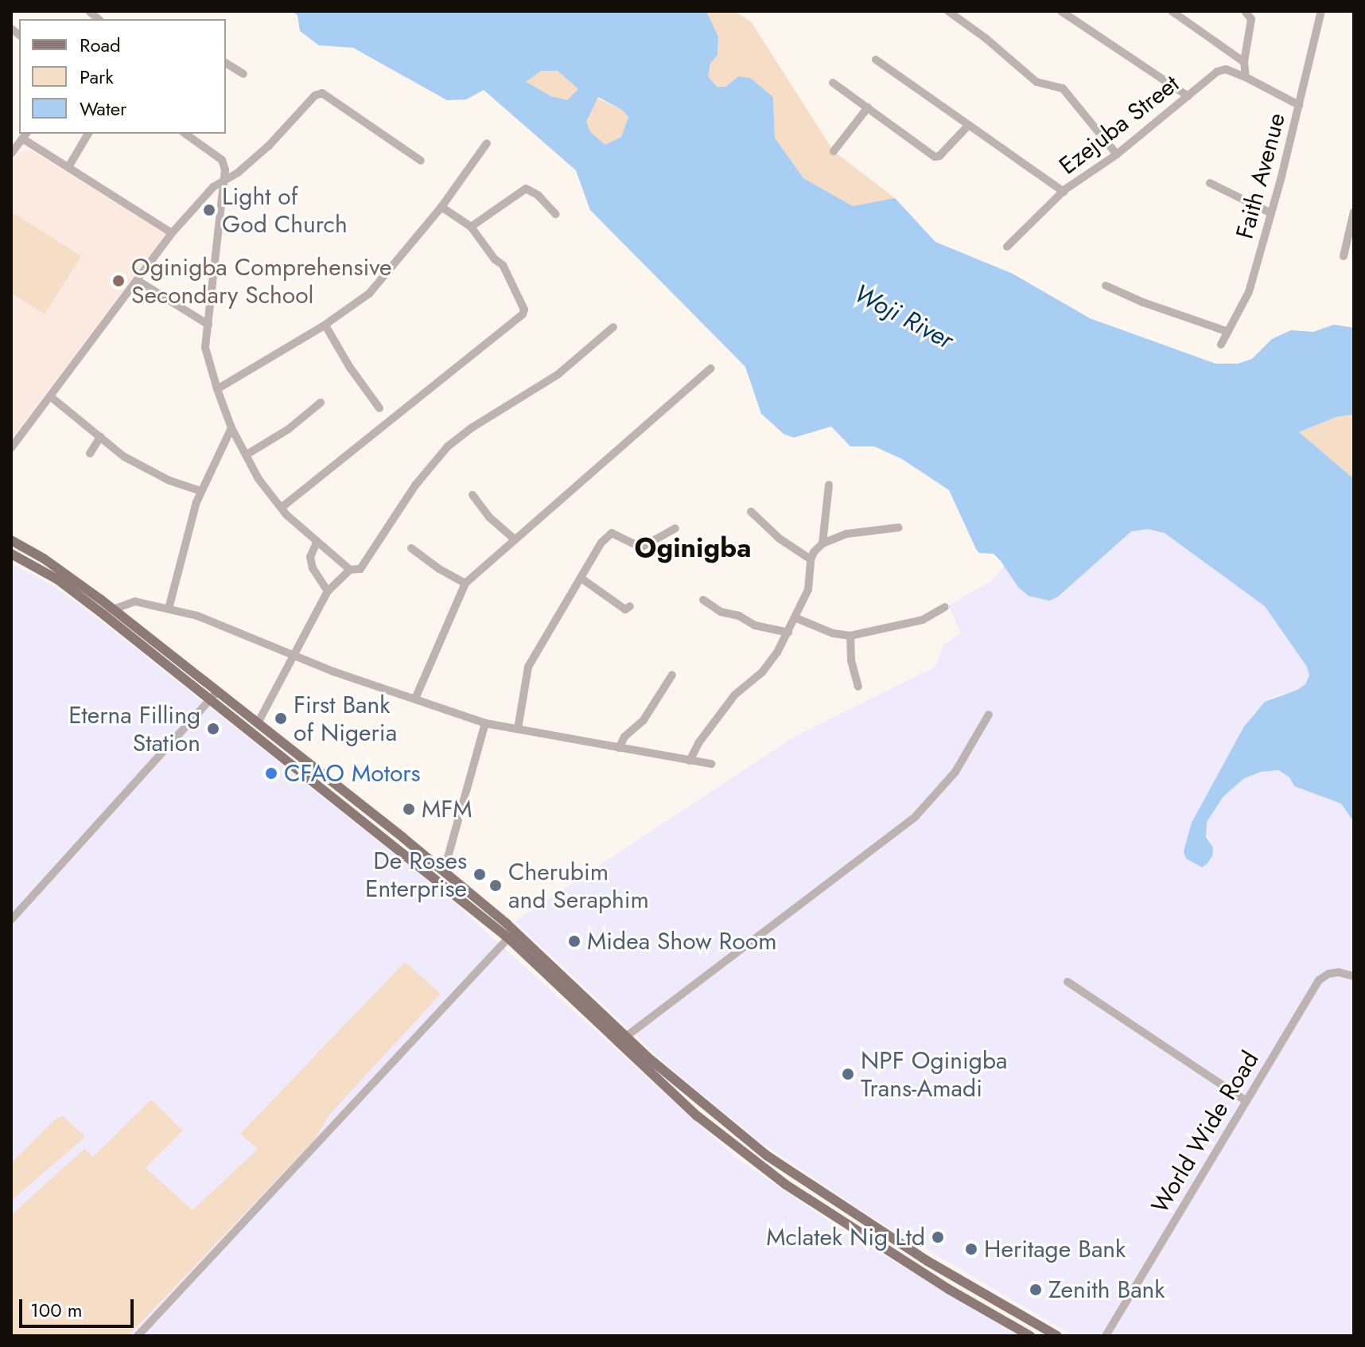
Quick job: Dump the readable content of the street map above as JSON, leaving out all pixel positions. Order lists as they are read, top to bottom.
{
  "streets": {
    "street": ["Ezejuba Street", "Faith Avenue", "World Wide Road"]
  },
  "crossings": [
    ["Ezejuba Street", "Faith Avenue"]
  ],
  "districts": ["Oginigba"],
  "water": ["Woji River"],
  "places": [
    "Light of God Church",
    "Oginigba Comprehensive Secondary School",
    "First Bank of Nigeria",
    "Eterna Filling Station",
    "CFAO Motors",
    "MFM",
    "De Roses Enterprise",
    "Cherubim and Seraphim",
    "Midea Show Room",
    "NPF Oginigba Trans-Amadi",
    "Mclatek Nig Ltd",
    "Heritage Bank",
    "Zenith Bank"
  ],
  "legend": ["Road", "Park", "Water"],
  "scale_bar": "100 m"
}
